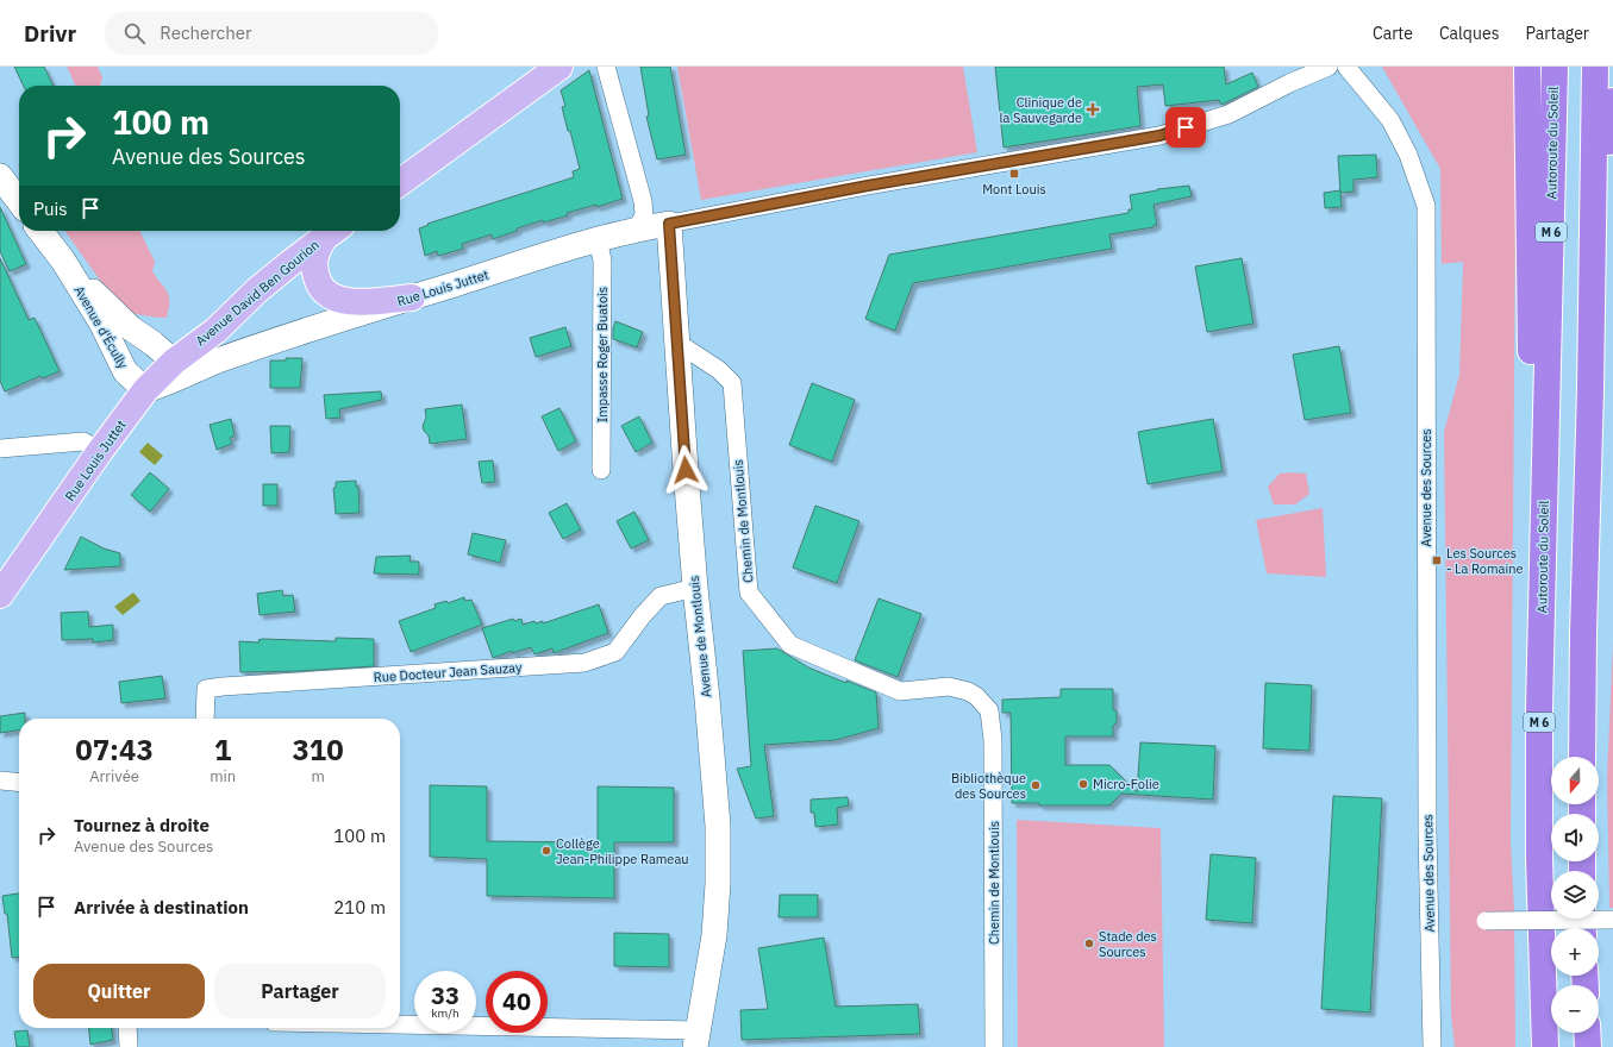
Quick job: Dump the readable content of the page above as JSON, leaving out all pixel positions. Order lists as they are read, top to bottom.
{
  "streets": {
    "highway": ["Autoroute du Soleil", "M 6"],
    "main road": ["Rue Louis Juttet", "Avenue David Ben Gourion"],
    "street": [
      "Avenue d'Écully",
      "Impasse Roger Buatois",
      "Avenue des Sources",
      "Chemin de Montlouis",
      "Avenue de Montlouis",
      "Rue Docteur Jean Sauzay"
    ]
  },
  "crossings": [
    ["Rue Louis Juttet", "Avenue David Ben Gourion"],
    ["Rue Louis Juttet", "Avenue d'Écully"],
    ["Rue Louis Juttet", "Impasse Roger Buatois"],
    ["Rue Louis Juttet", "Avenue de Montlouis"],
    ["Avenue David Ben Gourion", "Avenue d'Écully"],
    ["Chemin de Montlouis", "Avenue de Montlouis"],
    ["Avenue de Montlouis", "Rue Docteur Jean Sauzay"]
  ],
  "places": {
    "health": ["Clinique de la Sauvegarde"],
    "transit": ["Mont Louis", "Les Sources - La Romaine"],
    "other": [
      "Micro-Folie",
      "Bibliothèque des Sources",
      "Collège Jean-Philippe Rameau",
      "Stade des Sources"
    ]
  },
  "north": "bottom",
  "page": {
    "header": "Drivr",
    "search": "Rechercher",
    "nav": ["Carte", "Calques", "Partager"],
    "turn": ["100 m", "Avenue des Sources"],
    "then": "Puis",
    "eta": [
      "07:43",
      "Arrivée",
      "1",
      "min",
      "310",
      "m"
    ],
    "map_buttons": ["+", "−"],
    "list": [
      {
        "name": "Tournez à droite",
        "note": "Avenue des Sources",
        "value": "100 m"
      },
      {
        "name": "Arrivée à destination",
        "value": "210 m"
      }
    ],
    "buttons": ["Quitter", "Partager"],
    "speed": "33 km/h",
    "limit": "40"
  }
}
